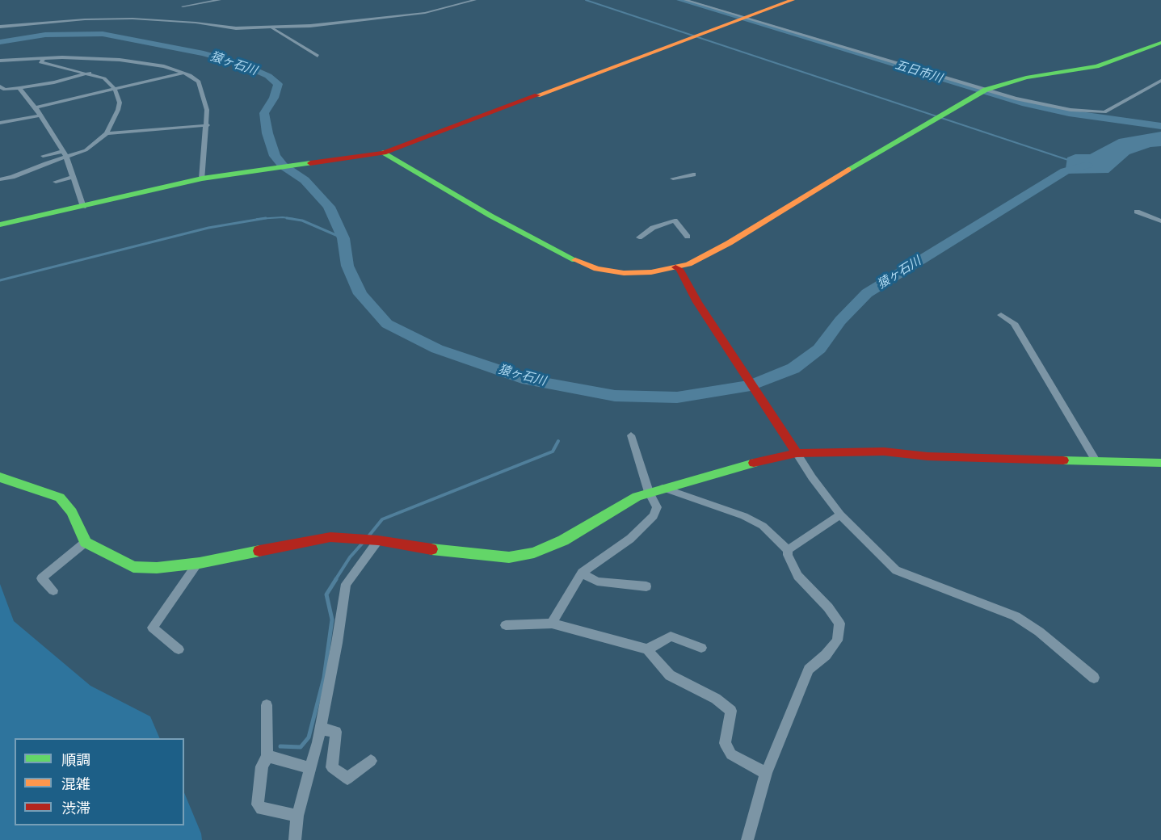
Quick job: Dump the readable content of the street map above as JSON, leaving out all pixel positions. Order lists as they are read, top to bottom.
{
  "water": ["猿ヶ石川", "五日市川"],
  "legend": ["順調", "混雑", "渋滞"]
}
